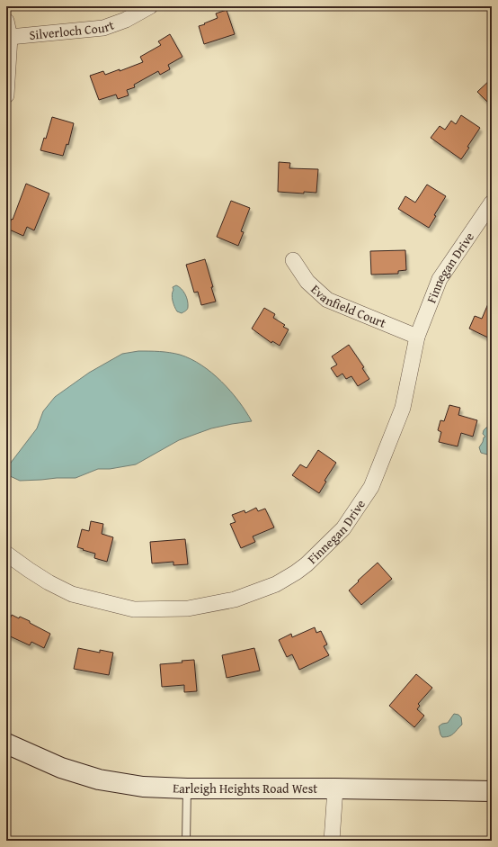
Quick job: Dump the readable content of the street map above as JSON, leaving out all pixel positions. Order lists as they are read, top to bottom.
{
  "streets": {
    "street": [
      "Silverloch Court",
      "Finnegan Drive",
      "Evanfield Court",
      "Earleigh Heights Road West"
    ]
  },
  "crossings": [
    ["Finnegan Drive", "Evanfield Court"]
  ]
}
